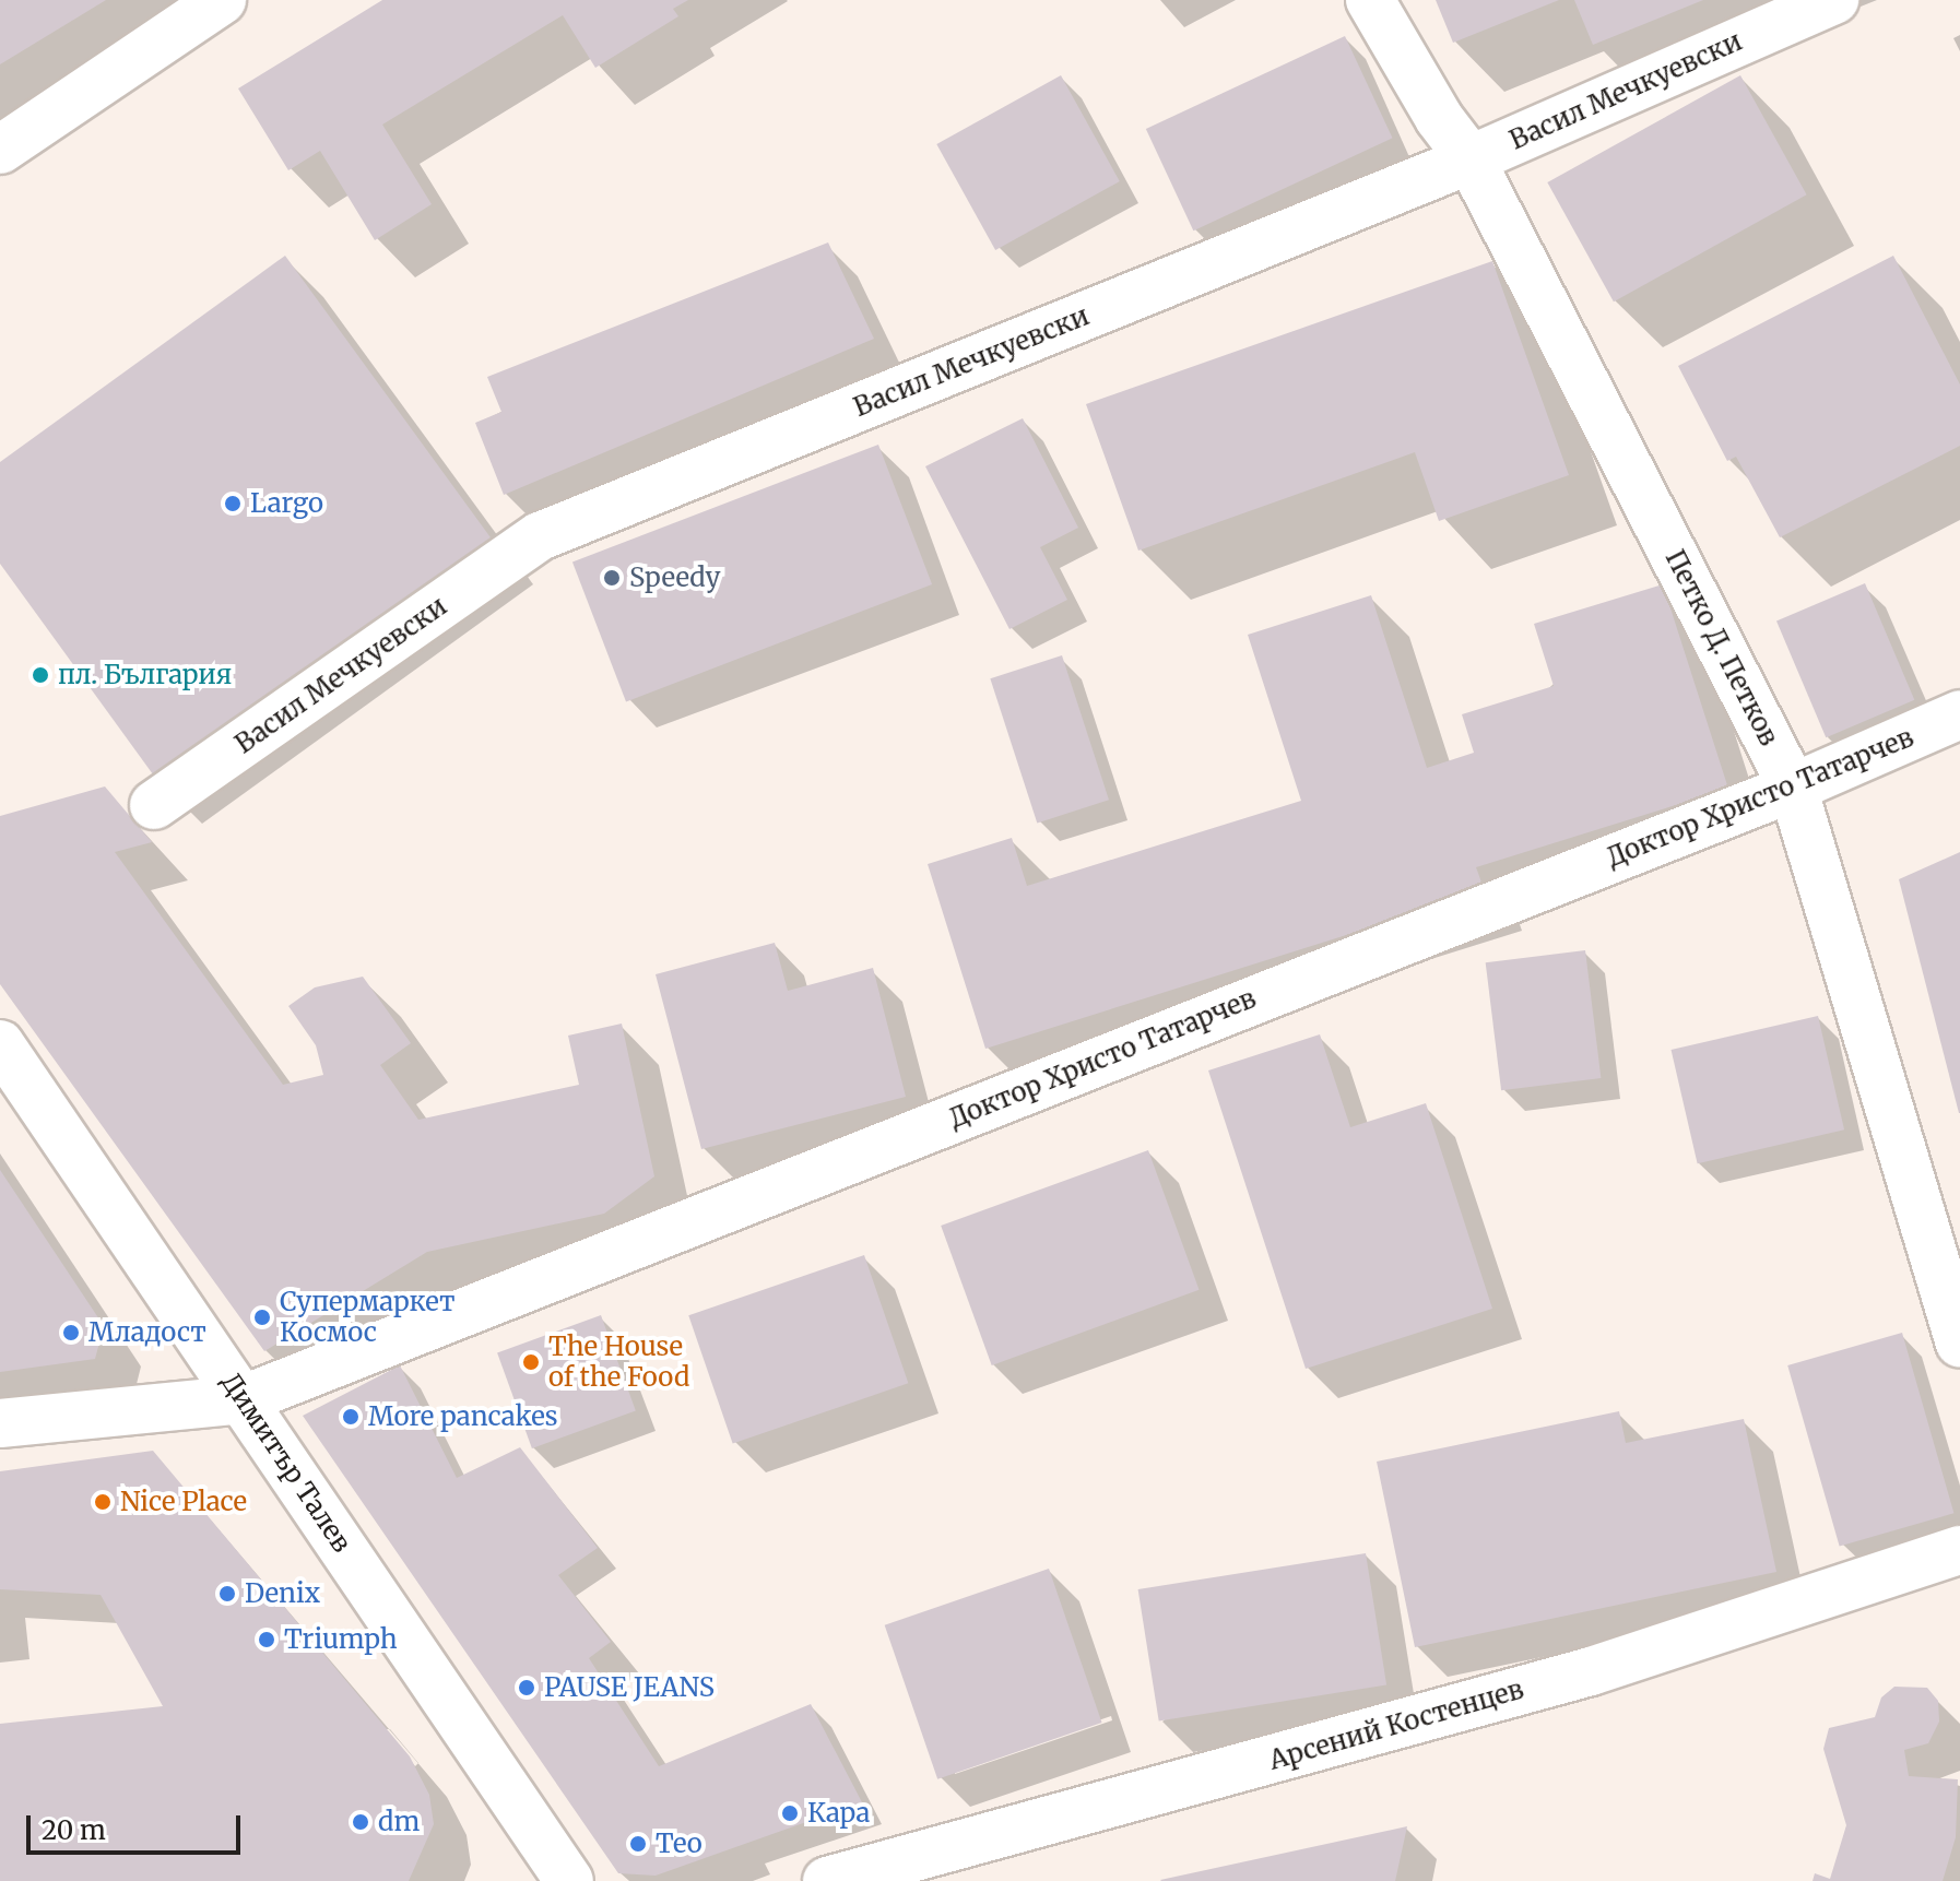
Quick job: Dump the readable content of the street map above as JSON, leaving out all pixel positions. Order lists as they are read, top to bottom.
{
  "streets": {
    "street": [
      "Васил Мечкуевски",
      "Петко Д. Петков",
      "Доктор Христо Татарчев",
      "Димитър Талев",
      "Арсений Костенцев"
    ]
  },
  "crossings": [
    ["Васил Мечкуевски", "Петко Д. Петков"],
    ["Петко Д. Петков", "Доктор Христо Татарчев"],
    ["Доктор Христо Татарчев", "Димитър Талев"]
  ],
  "places": [
    "Largo",
    "Speedy",
    "пл. България",
    "Супермаркет Космос",
    "Младост",
    "The House of the Food",
    "More pancakes",
    "Nice Place",
    "Denix",
    "Triumph",
    "PAUSE JEANS",
    "Кара",
    "dm",
    "Teo"
  ],
  "scale_bar": "20 m"
}
